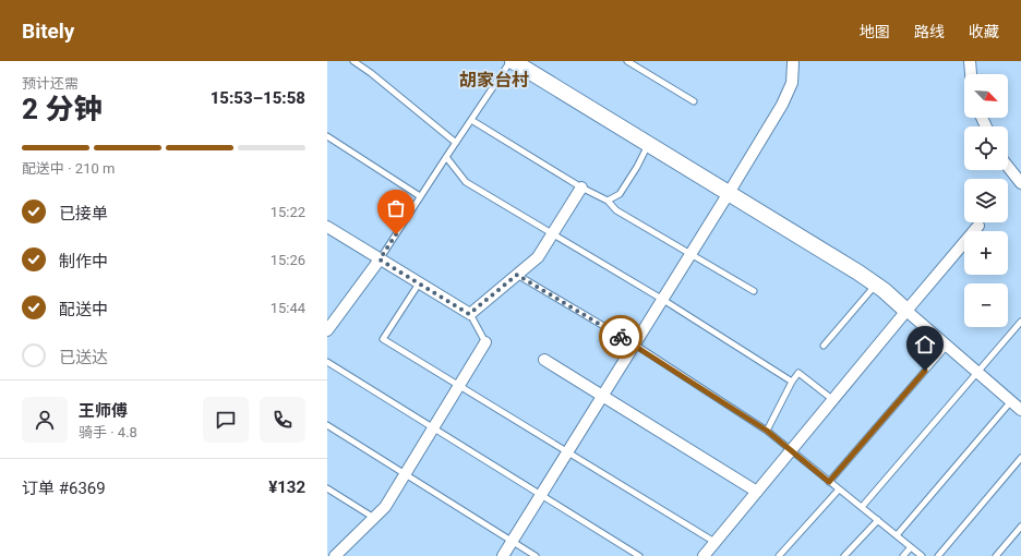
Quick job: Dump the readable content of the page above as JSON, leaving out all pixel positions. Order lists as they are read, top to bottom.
{
  "districts": ["胡家台村"],
  "north": "bottom right",
  "page": {
    "header": "Bitely",
    "nav": ["地图", "路线", "收藏"],
    "heading": ["2 分钟", "预计还需", "15:53–15:58"],
    "panel": [
      "王师傅",
      "骑手 · 4.8",
      "订单 #6369",
      "¥132"
    ],
    "map_buttons": ["+", "−"],
    "bar": "配送中 · 210 m",
    "list": [
      ["已接单", "15:22"],
      ["制作中", "15:26"],
      ["配送中", "15:44"],
      "已送达"
    ]
  }
}
